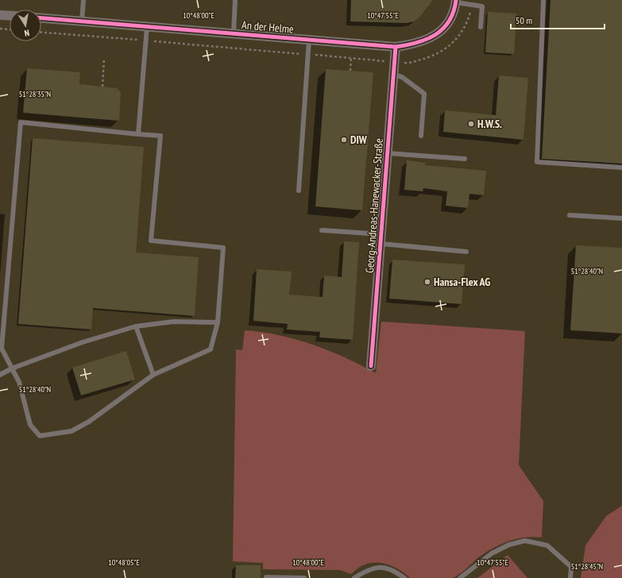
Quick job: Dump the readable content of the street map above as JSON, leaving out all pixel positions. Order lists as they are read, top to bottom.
{
  "streets": {
    "street": ["An der Helme", "Georg-Andreas-Hanewacker-Straße"]
  },
  "crossings": [
    ["An der Helme", "Georg-Andreas-Hanewacker-Straße"]
  ],
  "places": ["H.W.S.", "DIW", "Hansa-Flex AG"],
  "scale_bar": "50 m",
  "north": "bottom",
  "coordinates": [
    "10°48'00\"E",
    "10°47'55\"E",
    "51°28'35\"N",
    "51°28'40\"N",
    "10°48'05\"E",
    "51°28'45\"N"
  ]
}
